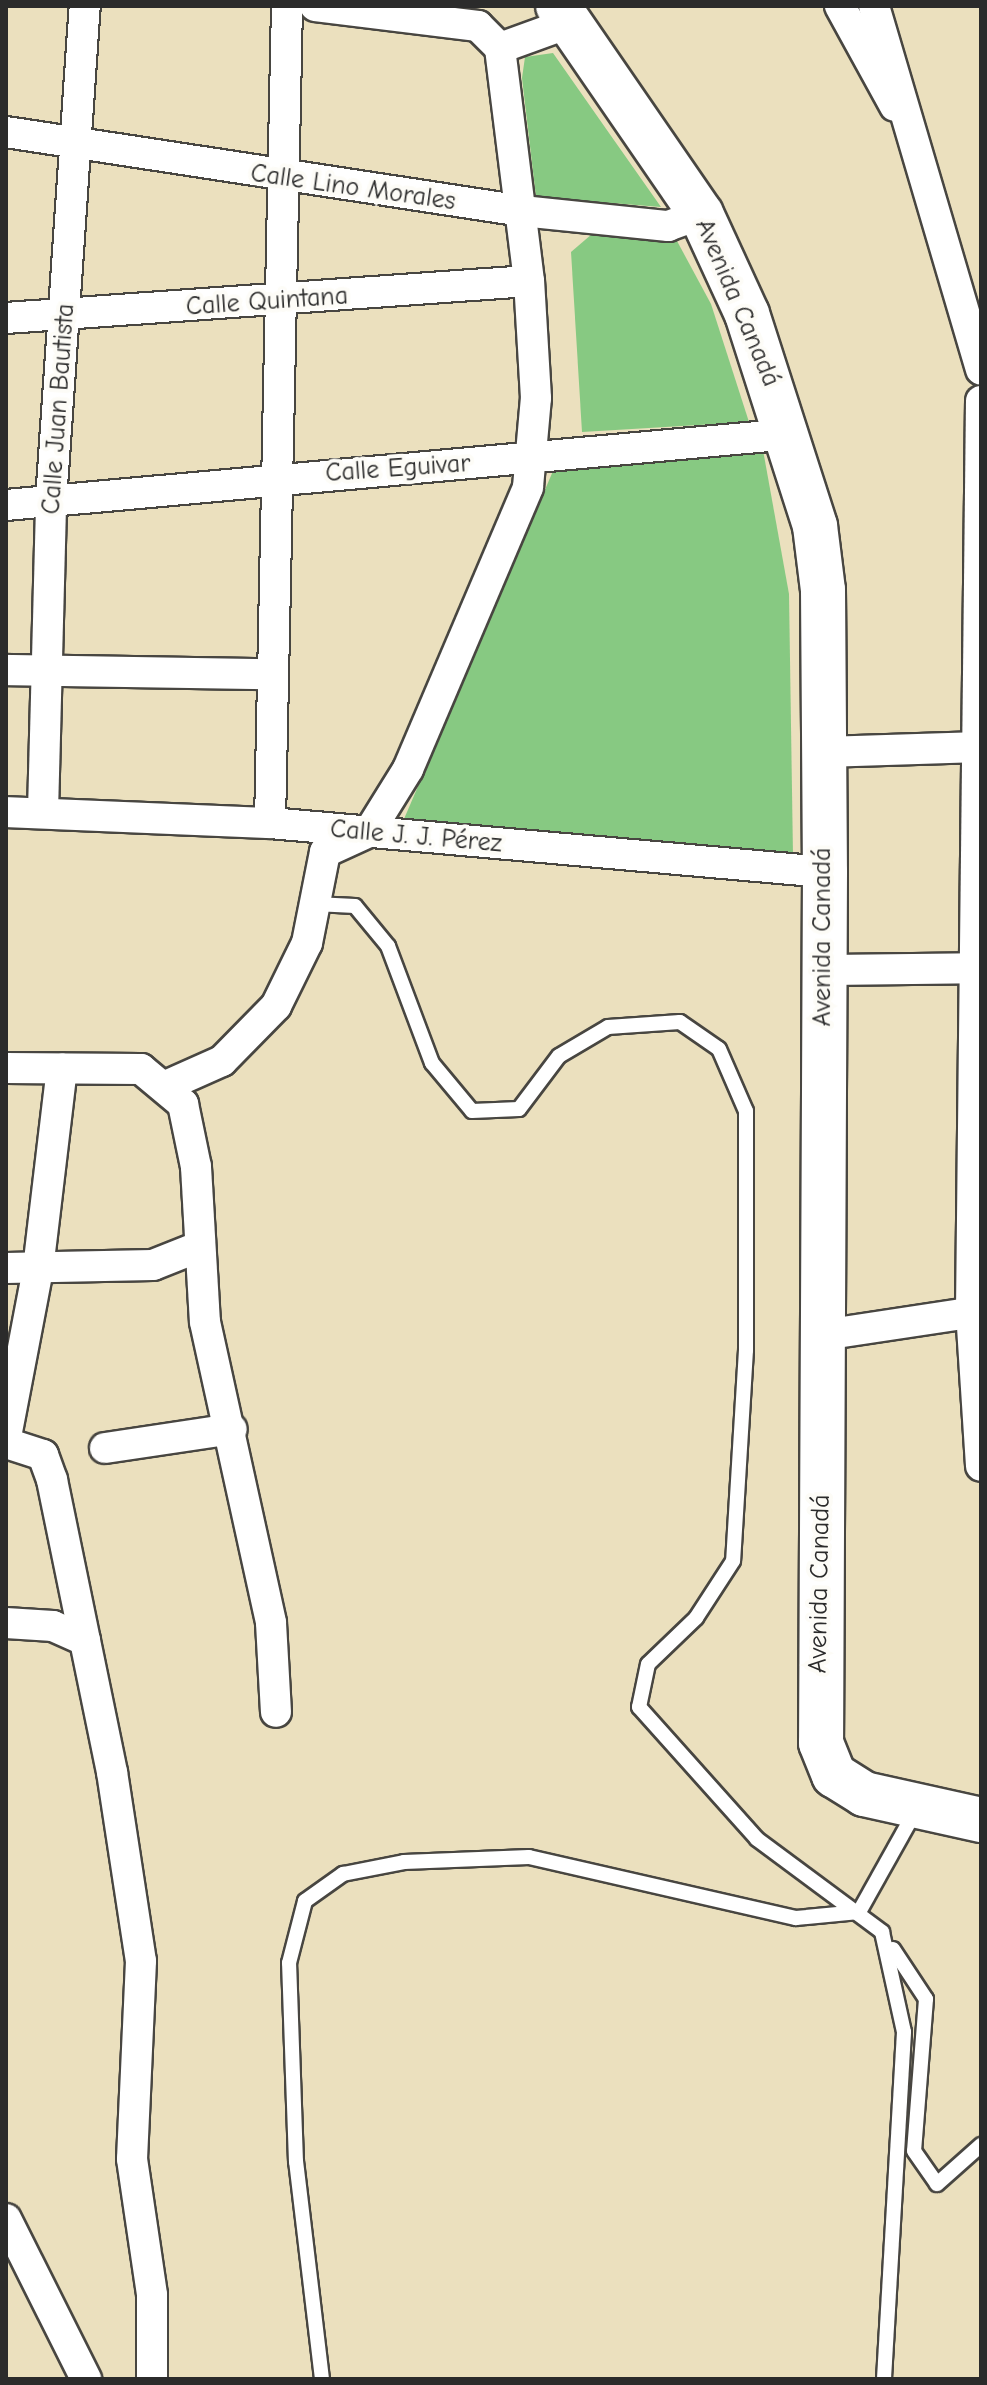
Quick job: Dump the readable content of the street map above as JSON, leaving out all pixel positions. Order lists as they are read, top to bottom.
{
  "streets": {
    "highway": ["Avenida Canadá"],
    "street": [
      "Calle Lino Morales",
      "Calle Quintana",
      "Calle Juan Bautista",
      "Calle Eguivar",
      "Calle J. J. Pérez"
    ]
  },
  "crossings": [
    ["Calle Lino Morales", "Avenida Canadá"],
    ["Calle Lino Morales", "Calle Juan Bautista"],
    ["Calle Quintana", "Calle Juan Bautista"],
    ["Avenida Canadá", "Calle Eguivar"],
    ["Avenida Canadá", "Calle J. J. Pérez"],
    ["Calle Juan Bautista", "Calle Eguivar"],
    ["Calle Juan Bautista", "Calle J. J. Pérez"]
  ]
}
